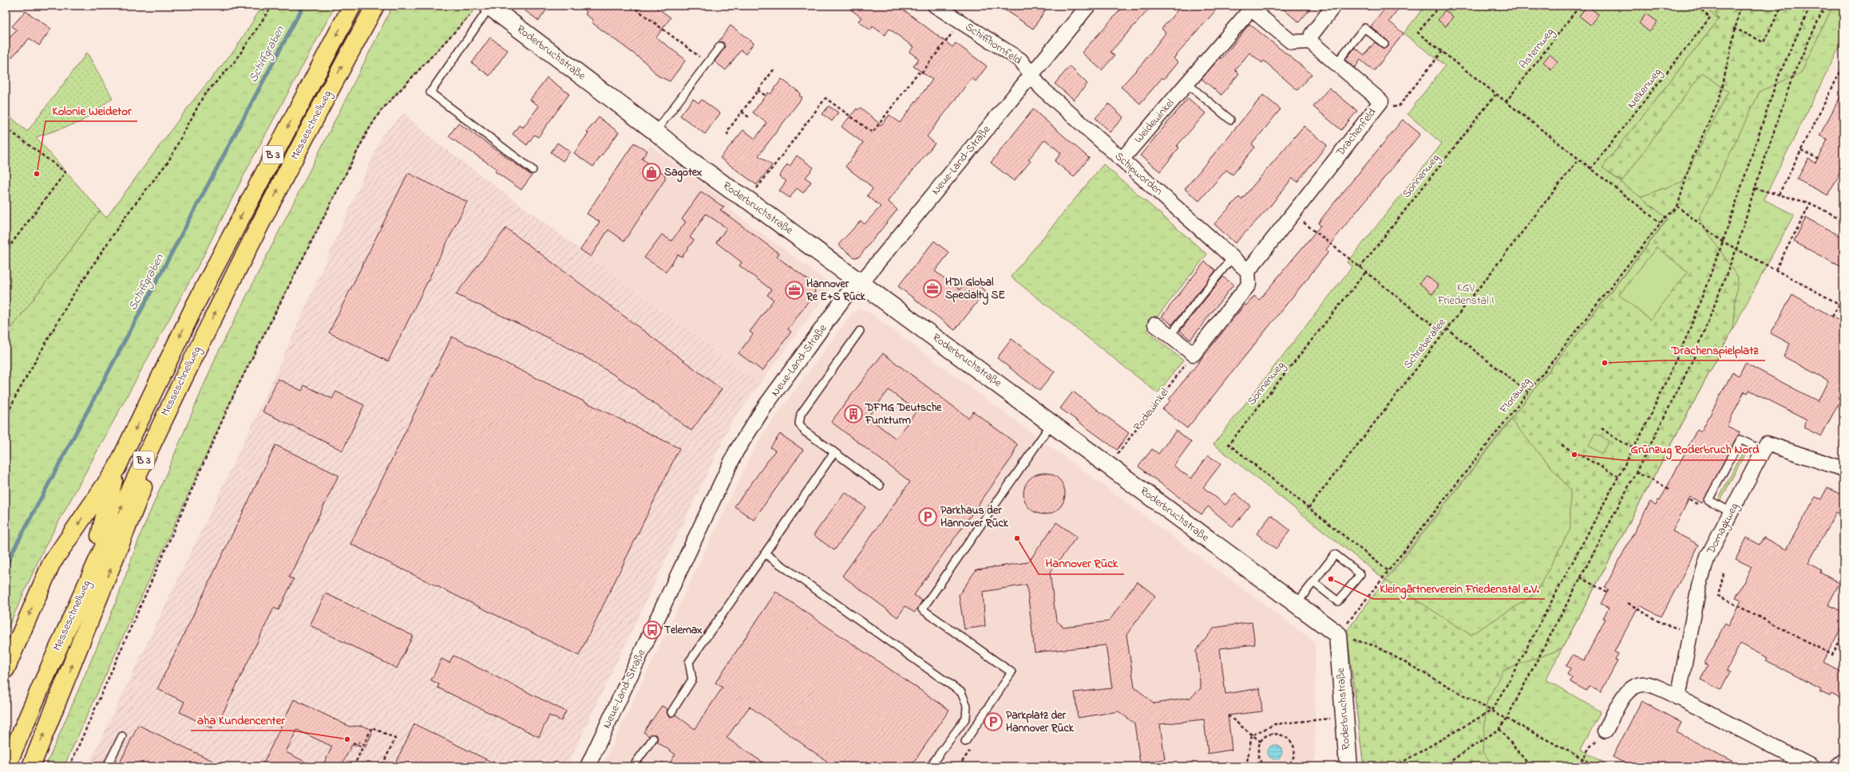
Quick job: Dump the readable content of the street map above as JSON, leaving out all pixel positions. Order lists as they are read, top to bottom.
{
  "streets": {
    "highway": ["Messeschnellweg", "B 3"],
    "street": [
      "Schiffhornfeld",
      "Roderbruchstraße",
      "Weidewinkel",
      "Drachenfeld",
      "Neue-Land-Straße",
      "Schipworden",
      "Domagkweg"
    ],
    "path": [
      "Asternweg",
      "Nelkenweg",
      "Sonnenweg",
      "Schreberallee",
      "Floraweg",
      "Rodewinkel"
    ]
  },
  "crossings": [
    ["Schiffhornfeld", "Neue-Land-Straße"],
    ["Schiffhornfeld", "Schipworden"],
    ["Roderbruchstraße", "Neue-Land-Straße"],
    ["Roderbruchstraße", "Floraweg"],
    ["Roderbruchstraße", "Rodewinkel"],
    ["Weidewinkel", "Drachenfeld"],
    ["Weidewinkel", "Schipworden"],
    ["Drachenfeld", "Schipworden"],
    ["Neue-Land-Straße", "Schipworden"],
    ["Sonnenweg", "Schreberallee"]
  ],
  "water": ["Schiffgraben"],
  "parks": ["KGV Friedenstal I"],
  "places": {
    "shop": ["Sagotex"],
    "other": [
      "Kolonie Weidetor",
      "Drachenspielplatz",
      "Grünzug Roderbruch Nord",
      "Hannover Rück",
      "Kleingärtnerverein Friedenstal e.V.",
      "aha Kundencenter"
    ],
    "office": ["HDI Global Specialty SE", "Hannover Re E+S Rück"],
    "building": ["DFMG Deutsche Funkturm"],
    "parking": ["Parkhaus der Hannover Rück", "Parkplatz der Hannover Rück"],
    "bus stop": ["Telemax"]
  }
}
